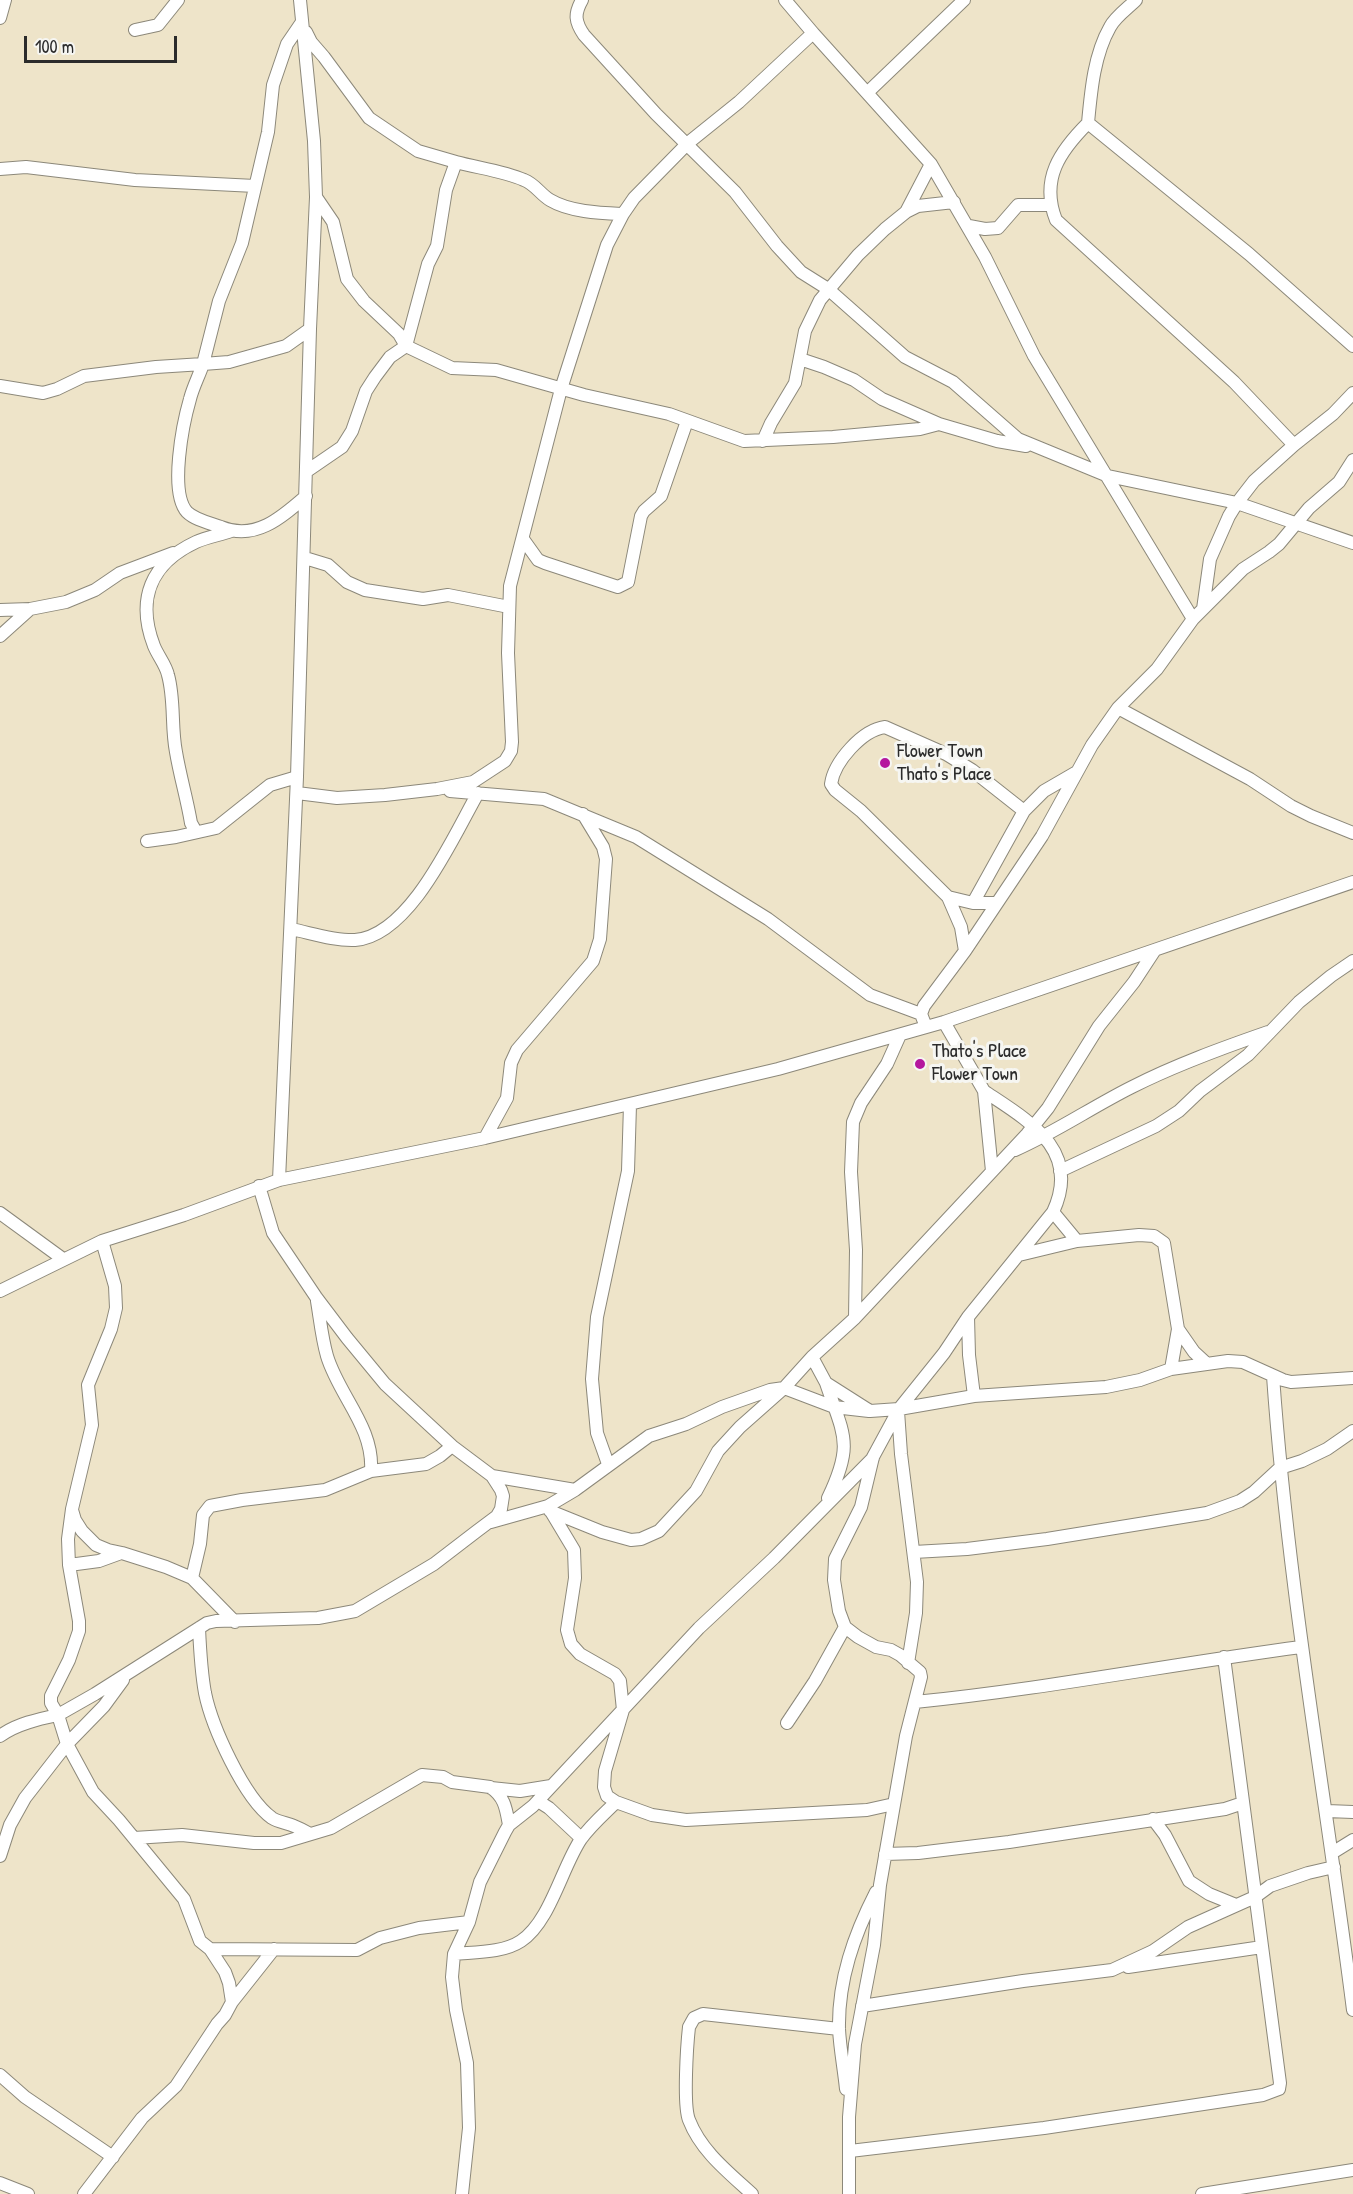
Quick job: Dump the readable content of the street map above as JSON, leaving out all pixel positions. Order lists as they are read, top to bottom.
{
  "places": ["Flower Town Thato's Place", "Thato's Place Flower Town"],
  "scale_bar": "100 m"
}
